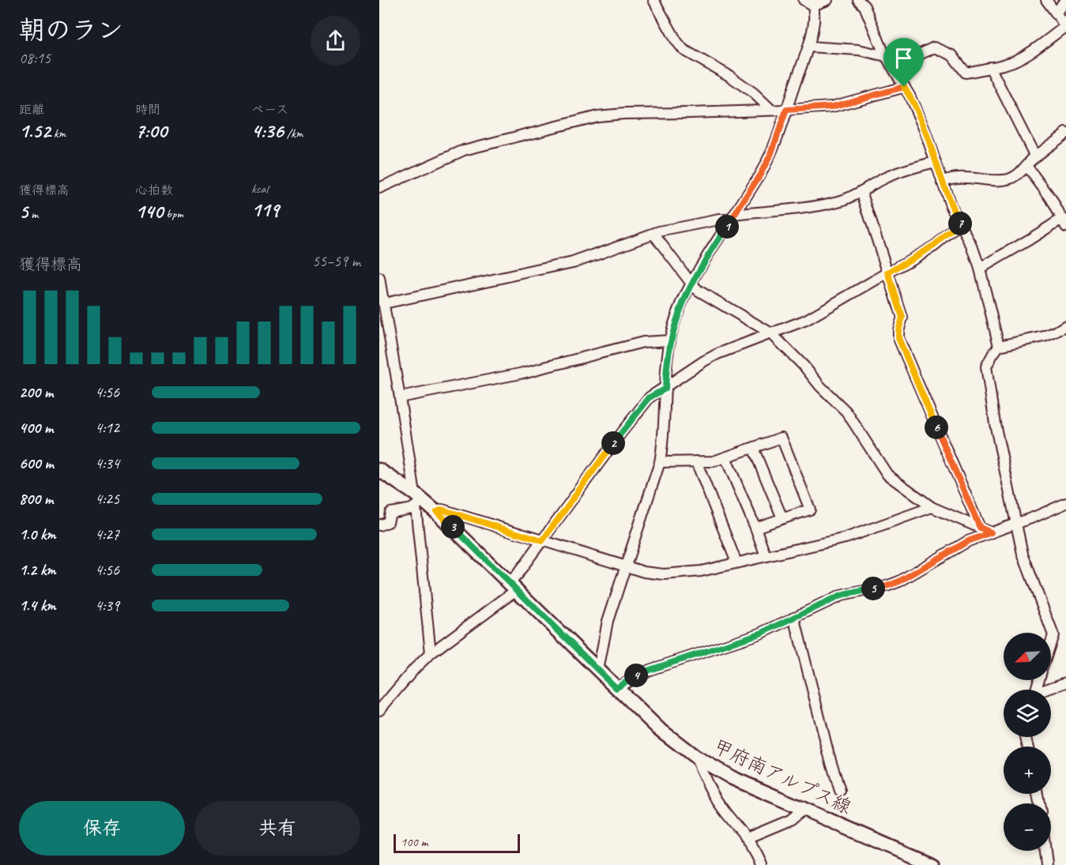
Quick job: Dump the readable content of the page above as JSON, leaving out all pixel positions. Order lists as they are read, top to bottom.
{
  "streets": {
    "main road": ["甲府南アルプス線"]
  },
  "scale_bar": "100 m",
  "north": "bottom left",
  "page": {
    "heading": ["朝のラン", "08:15"],
    "stats": [
      ["距離", "1.52 km"],
      ["時間", "7:00"],
      ["ペース", "4:36 /km"],
      ["獲得標高", "5 m"],
      ["心拍数", "140 bpm"],
      ["kcal", "119"]
    ],
    "pins": [
      "7",
      "1",
      "6",
      "2",
      "3",
      "5",
      "4"
    ],
    "chart": ["獲得標高", "55–59 m"],
    "list": [
      {
        "name": "200 m",
        "note": "4:56"
      },
      {
        "name": "400 m",
        "note": "4:12"
      },
      {
        "name": "600 m",
        "note": "4:34"
      },
      {
        "name": "800 m",
        "note": "4:25"
      },
      {
        "name": "1.0 km",
        "note": "4:27"
      },
      {
        "name": "1.2 km",
        "note": "4:56"
      },
      {
        "name": "1.4 km",
        "note": "4:39"
      }
    ],
    "map_buttons": ["+", "−"],
    "buttons": ["保存", "共有"],
    "scale": "100 m"
  }
}
